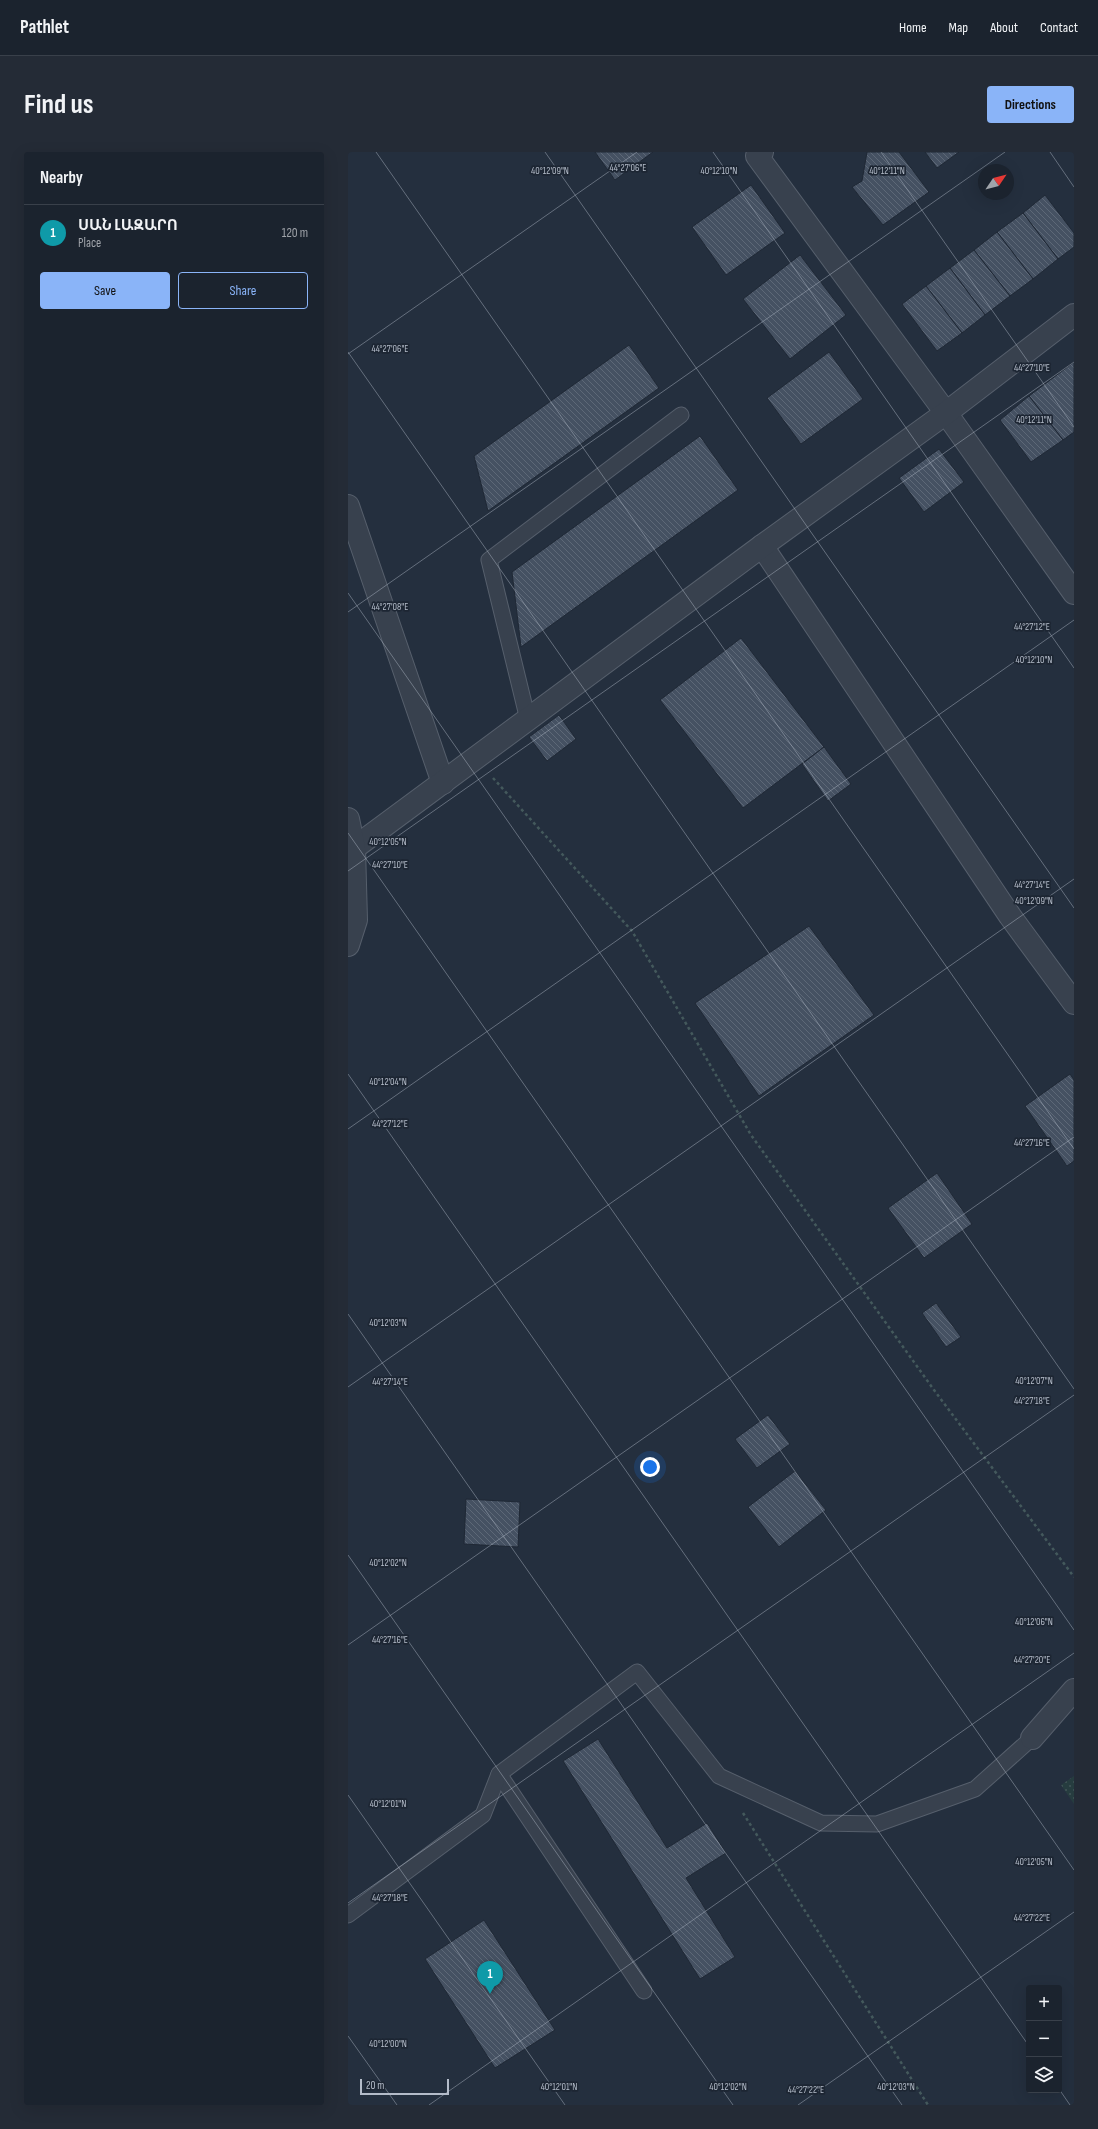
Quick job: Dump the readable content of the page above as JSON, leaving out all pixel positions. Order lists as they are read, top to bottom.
{
  "scale_bar": "20 m",
  "north": "top right",
  "page": {
    "header": "Pathlet",
    "nav": [
      "Home",
      "Map",
      "About",
      "Contact"
    ],
    "buttons": [
      "Directions",
      ["Save", "Share"]
    ],
    "title": "Find us",
    "heading": "Nearby",
    "list": [
      {
        "mark": "1",
        "name": "ՍԱՆ ԼԱԶԱՐՈ",
        "note": "Place",
        "value": "120 m"
      }
    ],
    "pins": "1",
    "map_buttons": ["+", "−"],
    "scale": "20 m"
  },
  "coordinates": [
    "44°27'06\"E",
    "40°12'09\"N",
    "40°12'10\"N",
    "40°12'11\"N",
    "44°27'10\"E",
    "44°27'08\"E",
    "44°27'12\"E",
    "40°12'05\"N",
    "44°27'14\"E",
    "40°12'04\"N",
    "44°27'16\"E",
    "40°12'03\"N",
    "40°12'07\"N",
    "44°27'18\"E",
    "40°12'02\"N",
    "40°12'06\"N",
    "44°27'20\"E",
    "40°12'01\"N",
    "44°27'22\"E",
    "40°12'00\"N"
  ]
}
